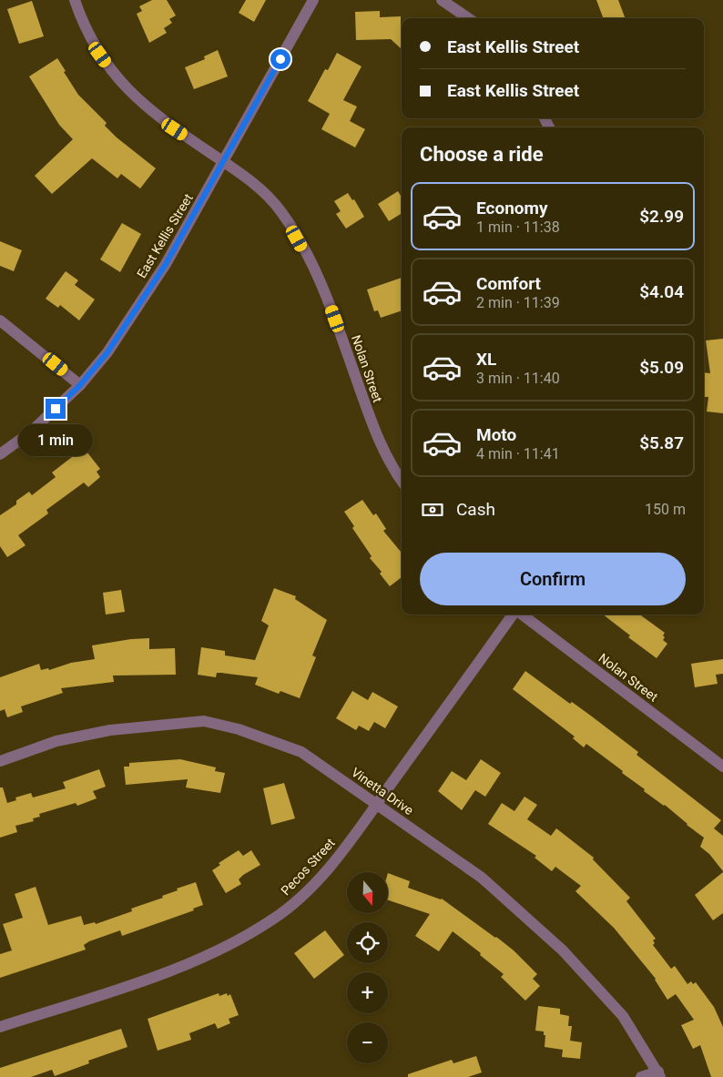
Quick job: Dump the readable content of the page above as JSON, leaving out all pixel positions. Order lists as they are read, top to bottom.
{
  "streets": {
    "street": [
      "East Kellis Street",
      "Nolan Street",
      "Vinetta Drive",
      "Pecos Street"
    ]
  },
  "crossings": [
    ["East Kellis Street", "Nolan Street"],
    ["Vinetta Drive", "Pecos Street"]
  ],
  "north": "bottom",
  "page": {
    "banner": ["East Kellis Street", "East Kellis Street"],
    "heading": "Choose a ride",
    "list": [
      {
        "name": "Economy",
        "note": "1 min · 11:38",
        "value": "$2.99"
      },
      {
        "name": "Comfort",
        "note": "2 min · 11:39",
        "value": "$4.04"
      },
      {
        "name": "XL",
        "note": "3 min · 11:40",
        "value": "$5.09"
      },
      {
        "name": "Moto",
        "note": "4 min · 11:41",
        "value": "$5.87"
      }
    ],
    "bubble": "1 min",
    "pay": ["Cash", "150 m"],
    "buttons": "Confirm",
    "map_buttons": ["+", "−"]
  }
}
